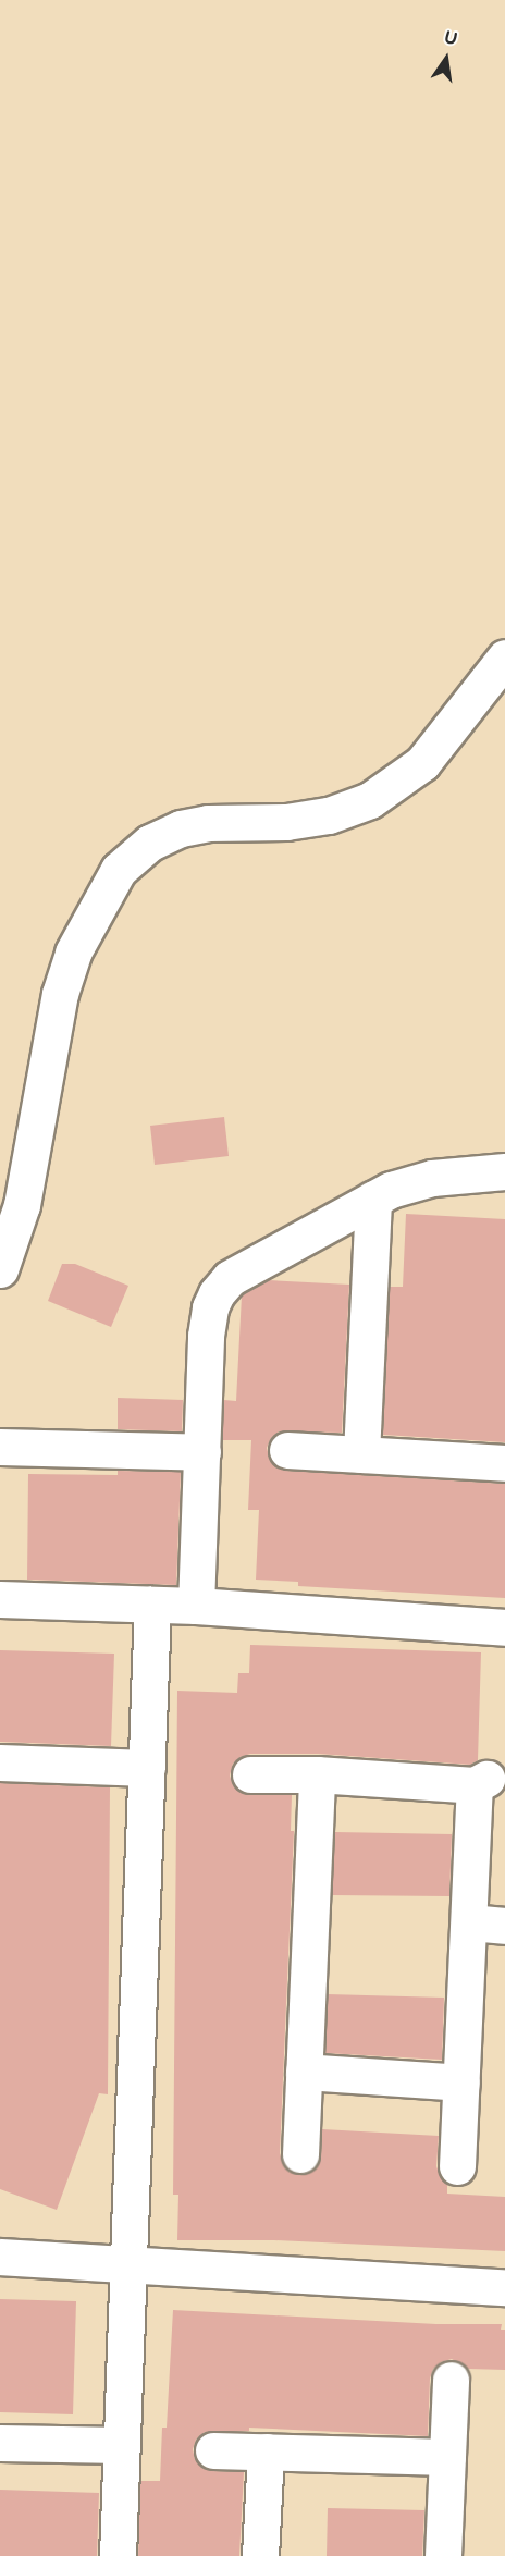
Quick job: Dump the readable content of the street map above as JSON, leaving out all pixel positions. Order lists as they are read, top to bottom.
{
  "north": "top"
}
